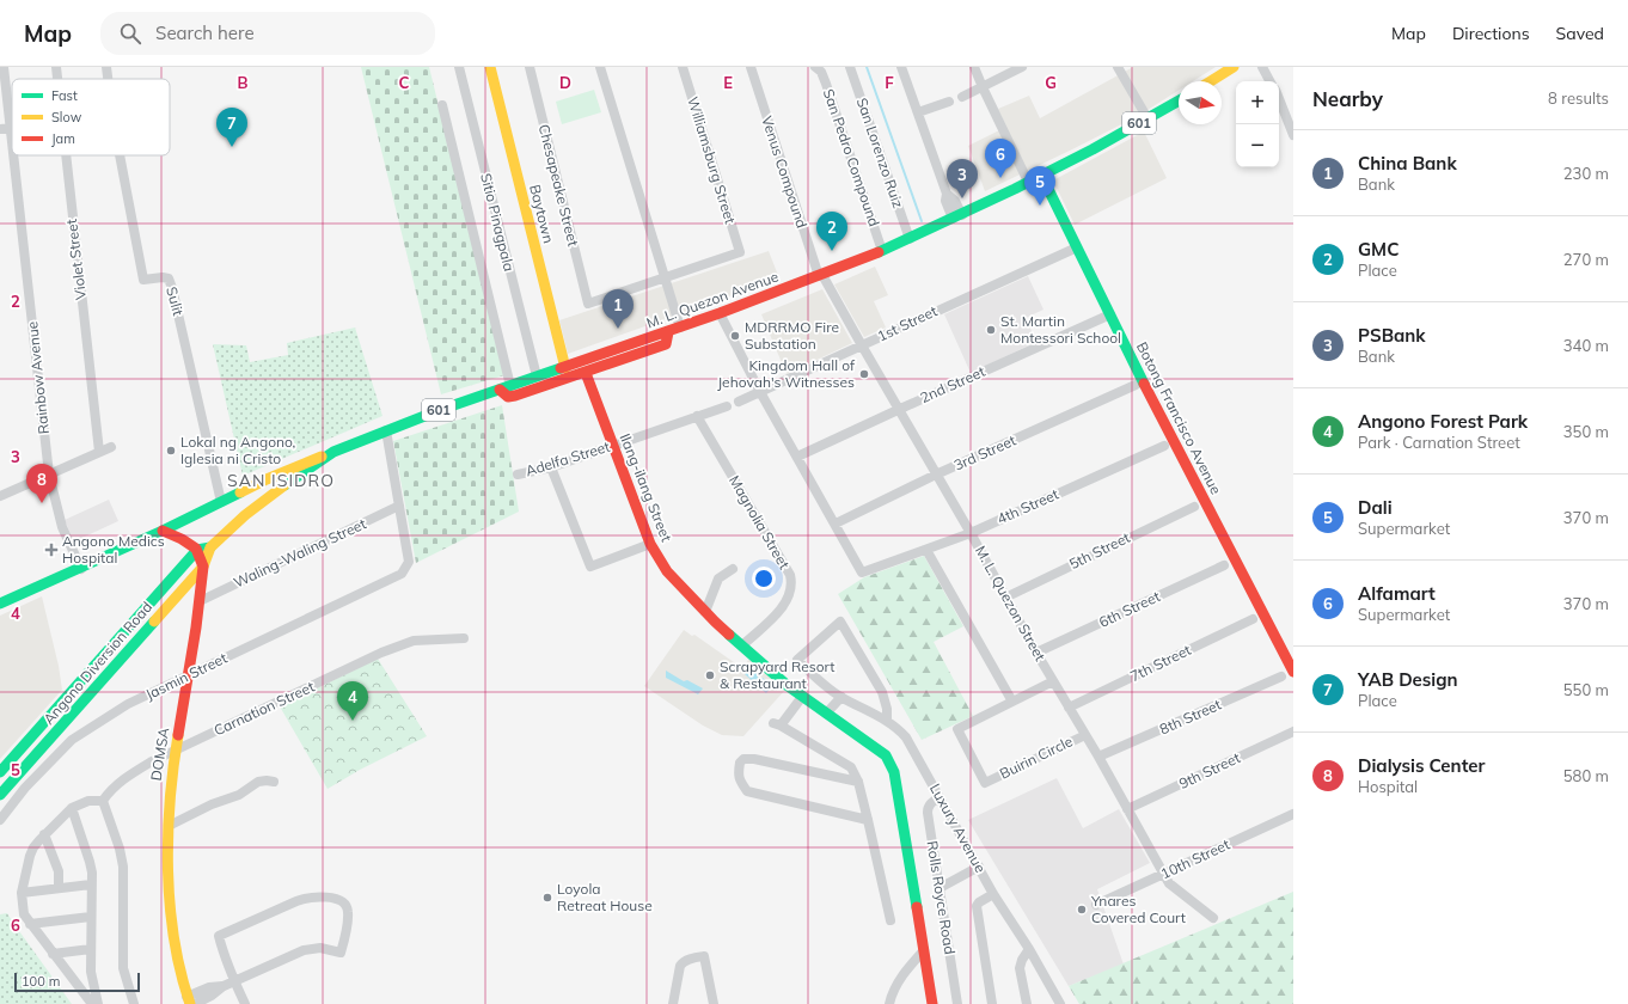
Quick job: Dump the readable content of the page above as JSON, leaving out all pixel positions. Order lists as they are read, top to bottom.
{
  "streets": {
    "main road": [
      "601",
      "Baytown",
      "M. L. Quezon Avenue",
      "Botong Francisco Avenue",
      "Ilang-ilang Street",
      "Angono Diversion Road",
      "DOMSA"
    ],
    "street": [
      "San Lorenzo Ruiz",
      "San Pedro Compound",
      "Williamsburg Street",
      "Venus Compound",
      "Chesapeake Street",
      "Sitio Pinagpala",
      "Violet Street",
      "Sulit",
      "1st Street",
      "Rainbow Avenue",
      "2nd Street",
      "3rd Street",
      "Adelfa Street",
      "4th Street",
      "Magnolia Street",
      "5th Street",
      "Waling-Waling Street",
      "M. L. Quezon Street",
      "6th Street",
      "7th Street",
      "Jasmin Street",
      "Carnation Street",
      "8th Street",
      "Buirin Circle",
      "9th Street",
      "Luxury Avenue",
      "10th Street",
      "Rolls Royce Road"
    ]
  },
  "crossings": [
    ["San Lorenzo Ruiz", "M. L. Quezon Avenue"],
    ["San Pedro Compound", "M. L. Quezon Avenue"],
    ["Williamsburg Street", "Chesapeake Street"],
    ["Venus Compound", "M. L. Quezon Avenue"],
    ["Venus Compound", "M. L. Quezon Street"],
    ["Baytown", "M. L. Quezon Avenue"],
    ["Sitio Pinagpala", "M. L. Quezon Avenue"],
    ["M. L. Quezon Avenue", "Sulit"],
    ["M. L. Quezon Avenue", "Rainbow Avenue"],
    ["M. L. Quezon Avenue", "Botong Francisco Avenue"],
    ["M. L. Quezon Avenue", "M. L. Quezon Street"],
    ["M. L. Quezon Avenue", "Angono Diversion Road"],
    ["1st Street", "Botong Francisco Avenue"],
    ["1st Street", "M. L. Quezon Street"],
    ["2nd Street", "Botong Francisco Avenue"],
    ["2nd Street", "M. L. Quezon Street"],
    ["3rd Street", "4th Street"],
    ["3rd Street", "M. L. Quezon Street"],
    ["Adelfa Street", "Ilang-ilang Street"],
    ["Adelfa Street", "Magnolia Street"],
    ["Ilang-ilang Street", "Magnolia Street"],
    ["4th Street", "M. L. Quezon Street"],
    ["5th Street", "M. L. Quezon Street"],
    ["Waling-Waling Street", "Jasmin Street"],
    ["Waling-Waling Street", "DOMSA"],
    ["M. L. Quezon Street", "6th Street"],
    ["M. L. Quezon Street", "7th Street"],
    ["M. L. Quezon Street", "8th Street"],
    ["M. L. Quezon Street", "Buirin Circle"],
    ["M. L. Quezon Street", "9th Street"],
    ["M. L. Quezon Street", "10th Street"],
    ["Angono Diversion Road", "DOMSA"],
    ["Jasmin Street", "DOMSA"],
    ["Carnation Street", "DOMSA"],
    ["Luxury Avenue", "Rolls Royce Road"]
  ],
  "districts": ["SAN ISIDRO"],
  "places": {
    "other": [
      "St. Martin Montessori School",
      "MDRRMO Fire Substation",
      "Kingdom Hall of Jehovah's Witnesses",
      "Lokal ng Angono, Iglesia ni Cristo",
      "Scrapyard Resort & Restaurant",
      "Loyola Retreat House",
      "Ynares Covered Court"
    ],
    "health": ["Angono Medics Hospital"]
  },
  "legend": ["Fast", "Slow", "Jam"],
  "scale_bar": "100 m",
  "north": "right",
  "page": {
    "header": "Map",
    "search": "Search here",
    "nav": ["Map", "Directions", "Saved"],
    "heading": ["Nearby", "8 results"],
    "map_buttons": ["+", "−"],
    "pins": [
      "7",
      "6",
      "3",
      "5",
      "2",
      "1",
      "8",
      "4"
    ],
    "list": [
      {
        "mark": "1",
        "name": "China Bank",
        "note": "Bank",
        "value": "230 m"
      },
      {
        "mark": "2",
        "name": "GMC",
        "note": "Place",
        "value": "270 m"
      },
      {
        "mark": "3",
        "name": "PSBank",
        "note": "Bank",
        "value": "340 m"
      },
      {
        "mark": "4",
        "name": "Angono Forest Park",
        "note": "Park · Carnation Street",
        "value": "350 m"
      },
      {
        "mark": "5",
        "name": "Dali",
        "note": "Supermarket",
        "value": "370 m"
      },
      {
        "mark": "6",
        "name": "Alfamart",
        "note": "Supermarket",
        "value": "370 m"
      },
      {
        "mark": "7",
        "name": "YAB Design",
        "note": "Place",
        "value": "550 m"
      },
      {
        "mark": "8",
        "name": "Dialysis Center",
        "note": "Hospital",
        "value": "580 m"
      }
    ],
    "scale": "100 m"
  },
  "grid": {
    "columns": [
      "B",
      "C",
      "D",
      "E",
      "F",
      "G"
    ],
    "rows": [
      "2",
      "3",
      "4",
      "5",
      "6"
    ]
  }
}
